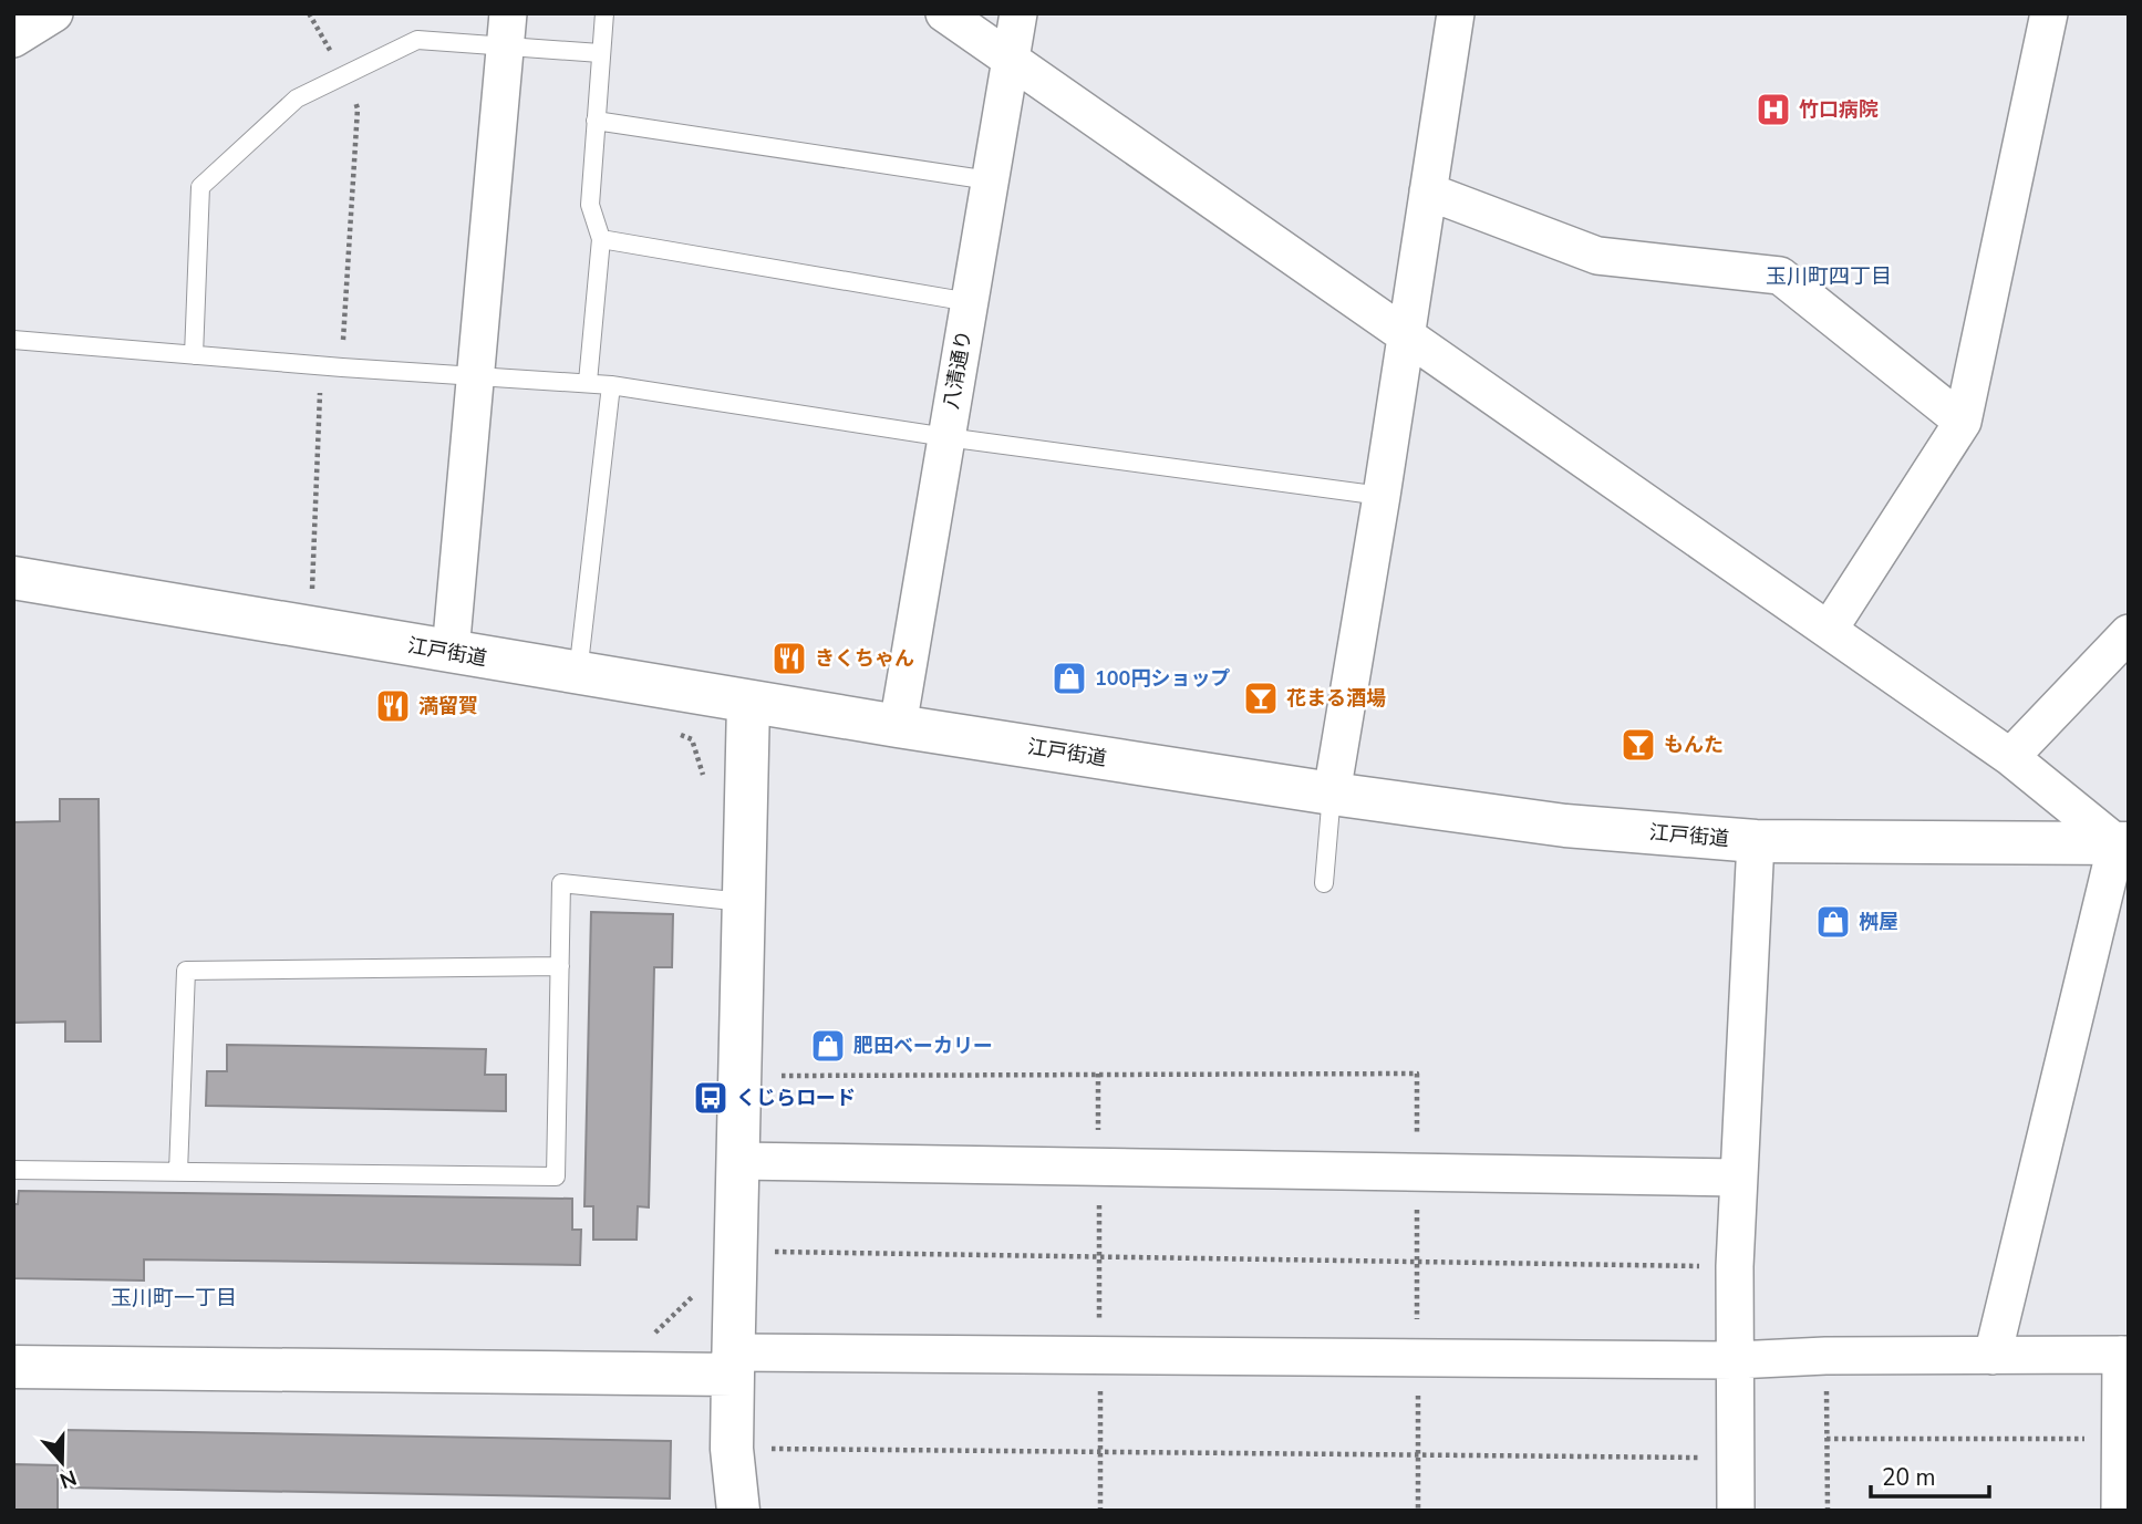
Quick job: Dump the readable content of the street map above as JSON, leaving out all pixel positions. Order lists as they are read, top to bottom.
{
  "streets": {
    "main road": ["江戸街道"],
    "street": ["八清通り"]
  },
  "crossings": [
    ["八清通り", "江戸街道"]
  ],
  "districts": ["玉川町四丁目", "玉川町一丁目"],
  "places": {
    "hospital": ["竹口病院"],
    "restaurant": ["きくちゃん", "満留賀"],
    "shop": ["100円ショップ", "桝屋", "肥田ベーカリー"],
    "bar": ["花まる酒場", "もんた"],
    "bus stop": ["くじらロード"]
  },
  "scale_bar": "20 m",
  "north": "bottom"
}
